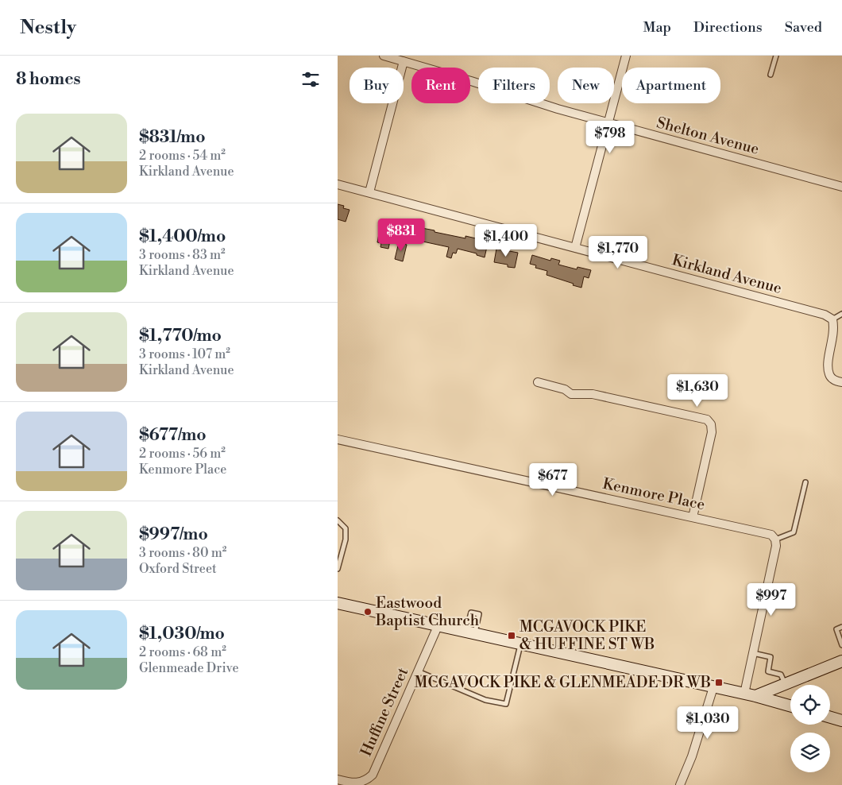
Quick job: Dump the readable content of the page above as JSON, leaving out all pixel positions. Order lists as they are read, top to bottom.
{
  "streets": {
    "street": [
      "Shelton Avenue",
      "Kirkland Avenue",
      "Kenmore Place",
      "Huffine Street"
    ]
  },
  "places": {
    "other": ["Eastwood Baptist Church"],
    "transit": ["MCGAVOCK PIKE & HUFFINE ST WB", "MCGAVOCK PIKE & GLENMEADE DR WB"]
  },
  "page": {
    "header": "Nestly",
    "nav": ["Map", "Directions", "Saved"],
    "heading": "8 homes",
    "chip": [
      "Buy",
      "Rent",
      "Filters",
      "New",
      "Apartment"
    ],
    "list": [
      {
        "name": "$831/mo",
        "note": "2 rooms · 54 m² · Kirkland Avenue"
      },
      {
        "name": "$1,400/mo",
        "note": "3 rooms · 83 m² · Kirkland Avenue"
      },
      {
        "name": "$1,770/mo",
        "note": "3 rooms · 107 m² · Kirkland Avenue"
      },
      {
        "name": "$677/mo",
        "note": "2 rooms · 56 m² · Kenmore Place"
      },
      {
        "name": "$997/mo",
        "note": "3 rooms · 80 m² · Oxford Street"
      },
      {
        "name": "$1,030/mo",
        "note": "2 rooms · 68 m² · Glenmeade Drive"
      }
    ],
    "price": [
      "$798",
      "$831",
      "$1,400",
      "$1,770",
      "$1,630",
      "$677",
      "$997",
      "$1,030"
    ]
  }
}
